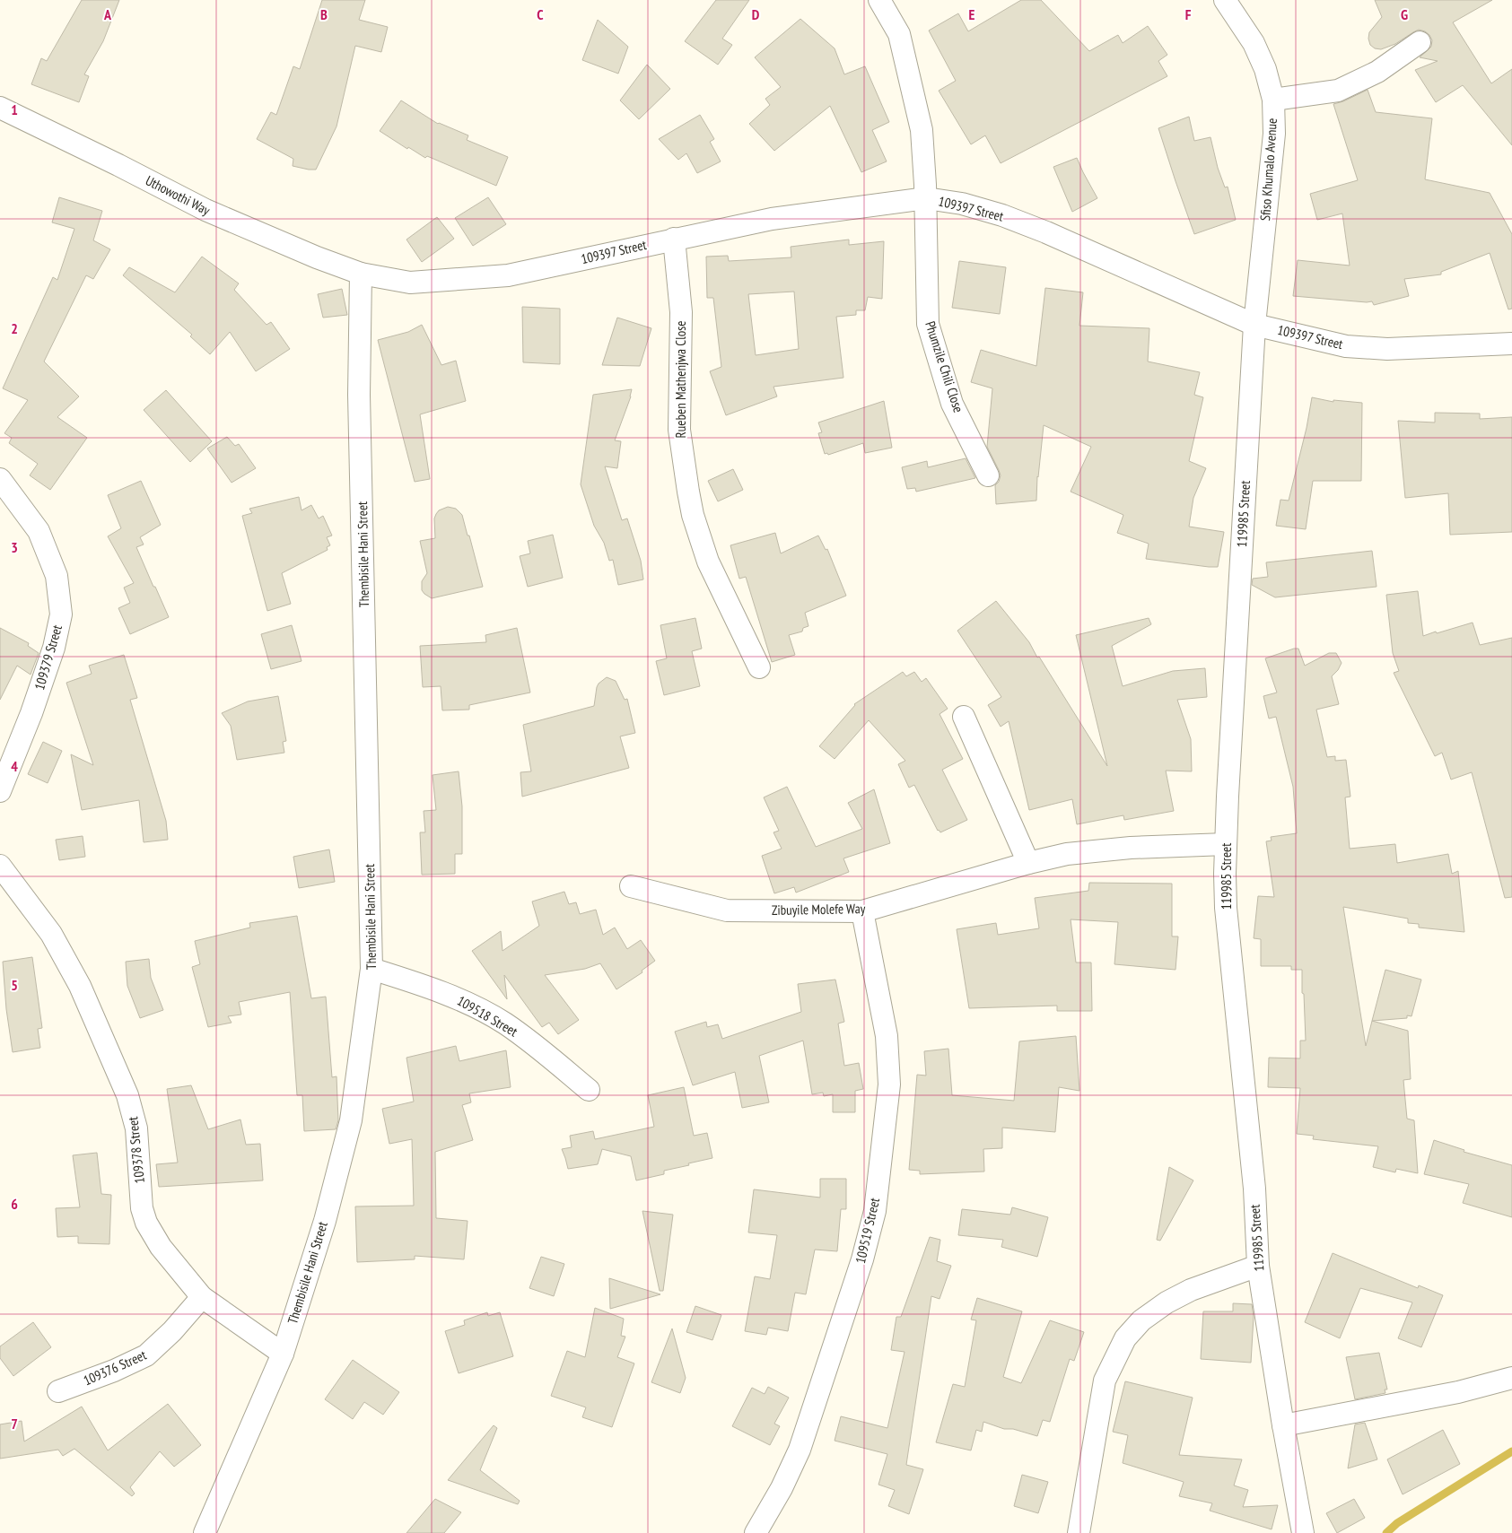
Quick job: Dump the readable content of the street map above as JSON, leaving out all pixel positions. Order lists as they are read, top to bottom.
{
  "streets": {
    "street": [
      "Sfiso Khumalo Avenue",
      "Uthowothi Way",
      "109397 Street",
      "Phumzile Chili Close",
      "Rueben Mathenjwa Close",
      "119985 Street",
      "Thembisile Hani Street",
      "109379 Street",
      "Zibuyile Molefe Way",
      "109518 Street",
      "109378 Street",
      "109519 Street",
      "109376 Street"
    ]
  },
  "crossings": [
    ["Sfiso Khumalo Avenue", "109397 Street"],
    ["Sfiso Khumalo Avenue", "119985 Street"],
    ["Uthowothi Way", "109397 Street"],
    ["Uthowothi Way", "Thembisile Hani Street"],
    ["109397 Street", "Phumzile Chili Close"],
    ["109397 Street", "Rueben Mathenjwa Close"],
    ["109397 Street", "119985 Street"],
    ["109397 Street", "Thembisile Hani Street"],
    ["119985 Street", "Zibuyile Molefe Way"],
    ["Thembisile Hani Street", "109518 Street"],
    ["Thembisile Hani Street", "109378 Street"],
    ["Zibuyile Molefe Way", "109519 Street"],
    ["109378 Street", "109376 Street"]
  ],
  "grid": {
    "columns": [
      "A",
      "B",
      "C",
      "D",
      "E",
      "F",
      "G"
    ],
    "rows": [
      "1",
      "2",
      "3",
      "4",
      "5",
      "6",
      "7"
    ]
  }
}
